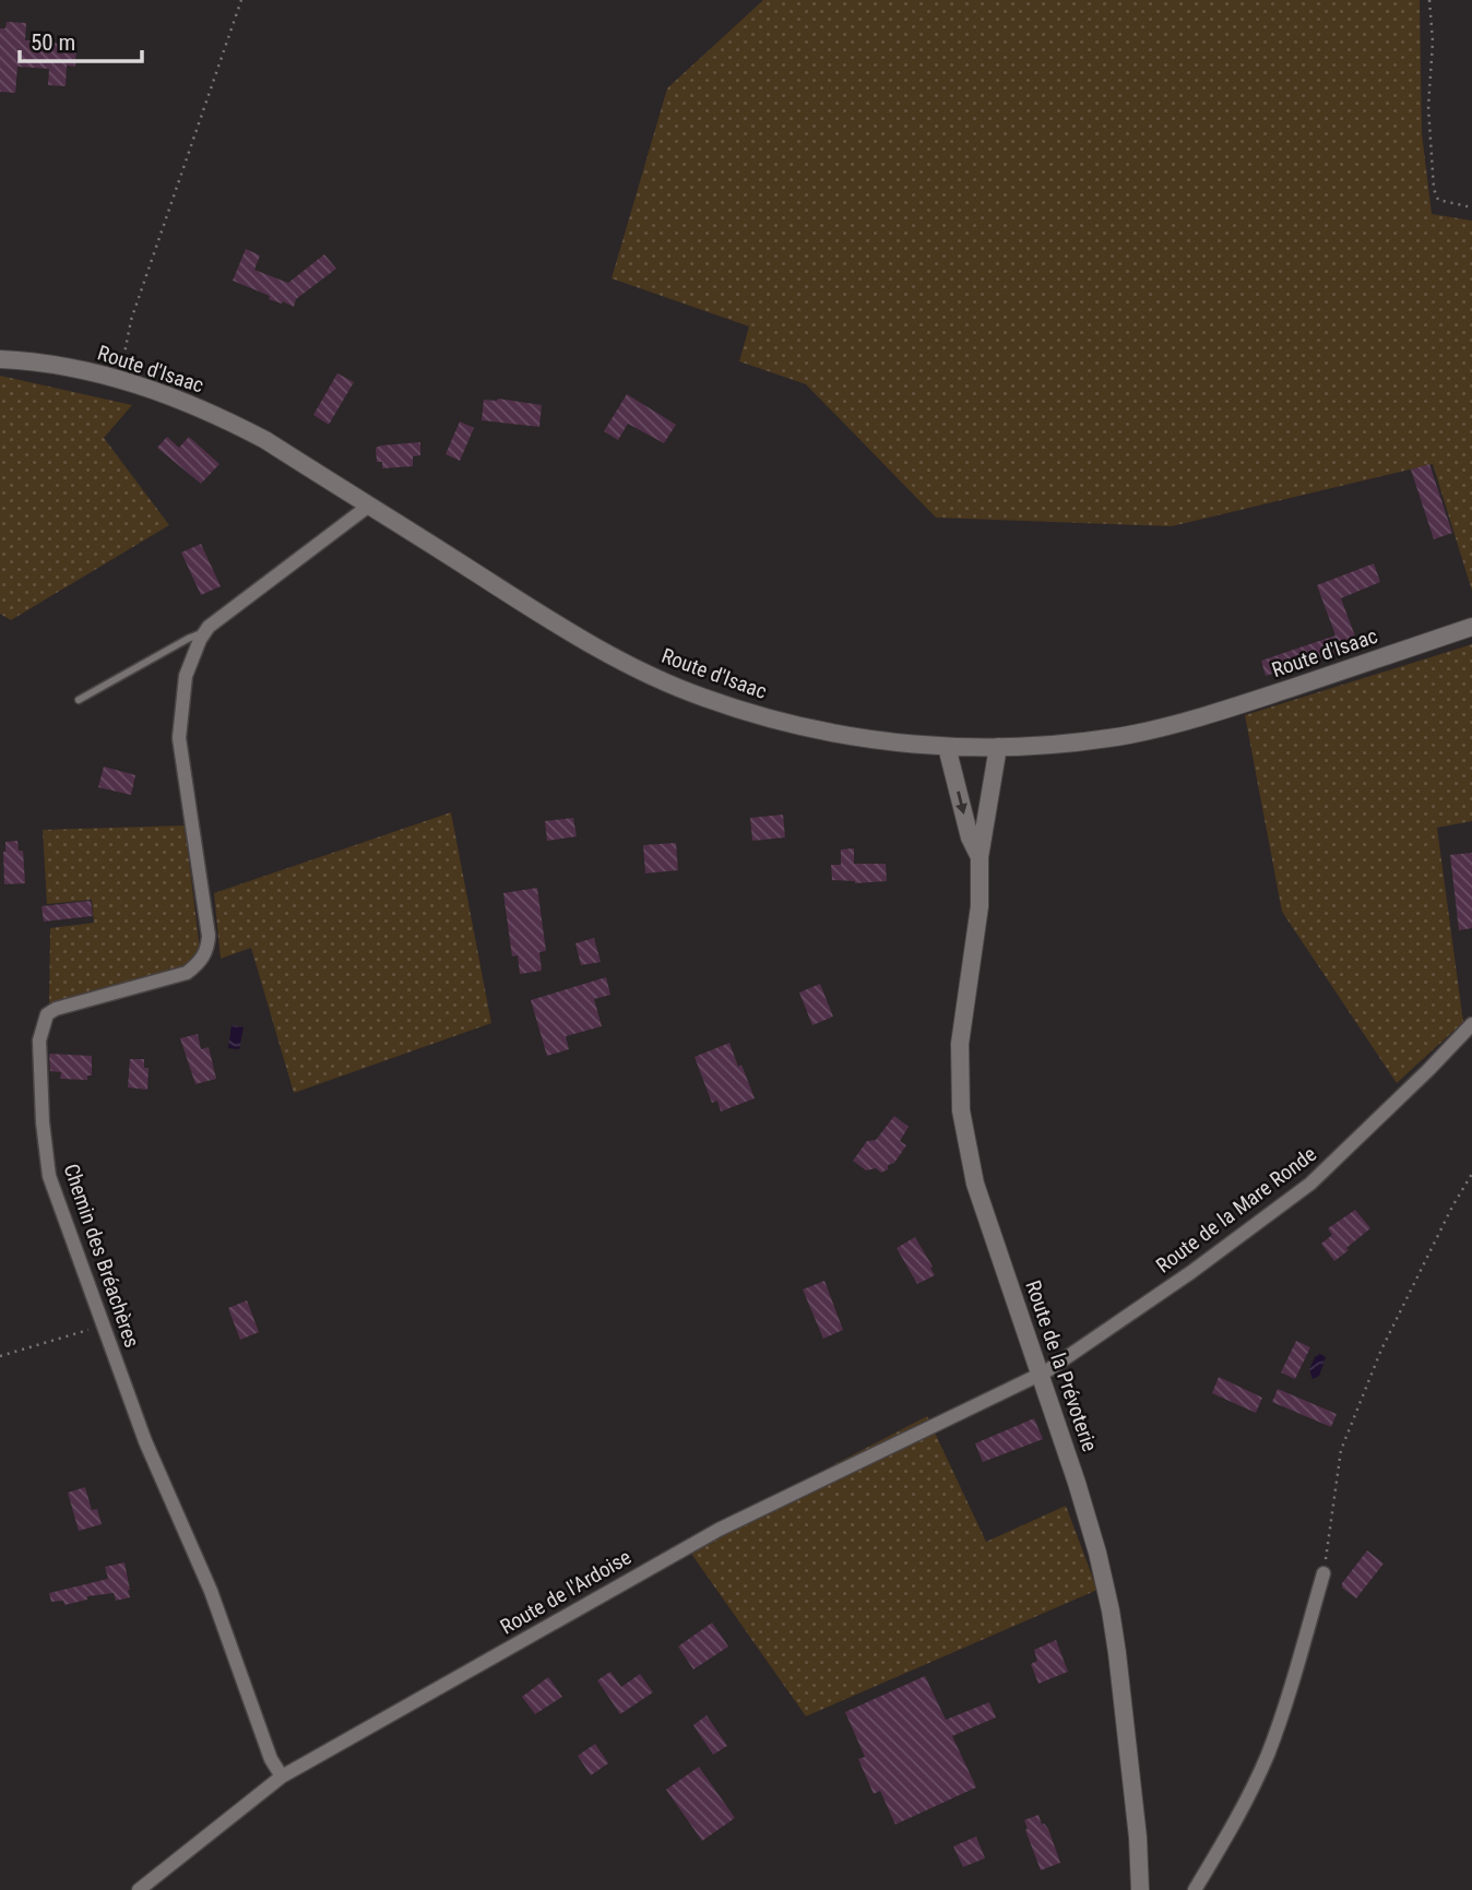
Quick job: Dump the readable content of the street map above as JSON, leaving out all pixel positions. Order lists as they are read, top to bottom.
{
  "streets": {
    "street": [
      "Route d'Isaac",
      "Route de la Mare Ronde",
      "Chemin des Bréachères",
      "Route de la Prévoterie",
      "Route de l'Ardoise"
    ]
  },
  "crossings": [
    ["Route d'Isaac", "Chemin des Bréachères"],
    ["Route d'Isaac", "Route de la Prévoterie"],
    ["Route de la Mare Ronde", "Route de la Prévoterie"],
    ["Route de la Mare Ronde", "Route de l'Ardoise"],
    ["Chemin des Bréachères", "Route de l'Ardoise"],
    ["Route de la Prévoterie", "Route de l'Ardoise"]
  ],
  "scale_bar": "50 m"
}
